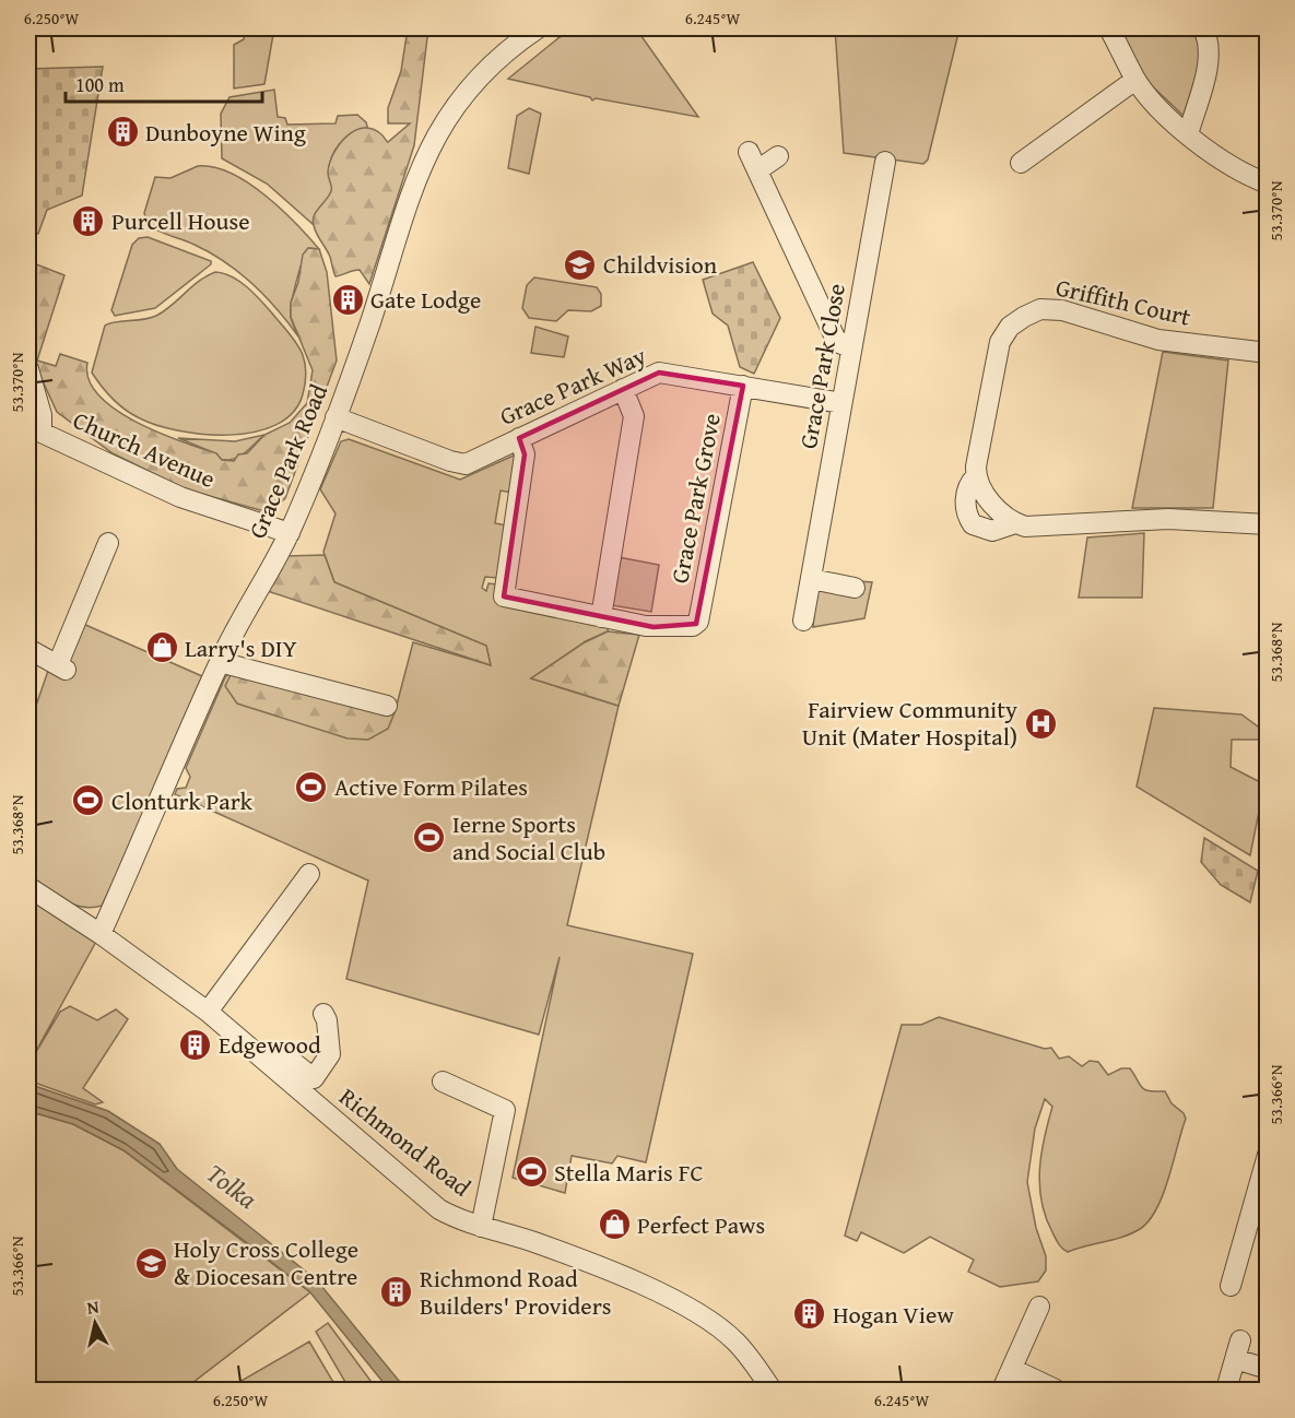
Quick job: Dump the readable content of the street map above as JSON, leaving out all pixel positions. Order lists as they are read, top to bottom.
{
  "streets": {
    "street": [
      "Griffith Court",
      "Grace Park Close",
      "Grace Park Way",
      "Church Avenue",
      "Grace Park Road",
      "Grace Park Grove",
      "Richmond Road"
    ]
  },
  "crossings": [
    ["Grace Park Close", "Grace Park Way"],
    ["Grace Park Way", "Grace Park Road"],
    ["Grace Park Way", "Grace Park Grove"],
    ["Church Avenue", "Grace Park Road"],
    ["Grace Park Road", "Richmond Road"]
  ],
  "water": ["Tolka"],
  "places": {
    "building": [
      "Dunboyne Wing",
      "Purcell House",
      "Gate Lodge",
      "Edgewood",
      "Richmond Road Builders' Providers",
      "Hogan View"
    ],
    "school or university": ["Childvision", "Holy Cross College & Diocesan Centre"],
    "shop": ["Larry's DIY", "Perfect Paws"],
    "hospital": ["Fairview Community Unit (Mater Hospital)"],
    "sports": [
      "Active Form Pilates",
      "Clonturk Park",
      "Ierne Sports and Social Club",
      "Stella Maris FC"
    ]
  },
  "scale_bar": "100 m",
  "north": "top",
  "coordinates": [
    "6.250°W",
    "6.245°W",
    "53.370°N",
    "53.368°N",
    "53.366°N"
  ]
}
